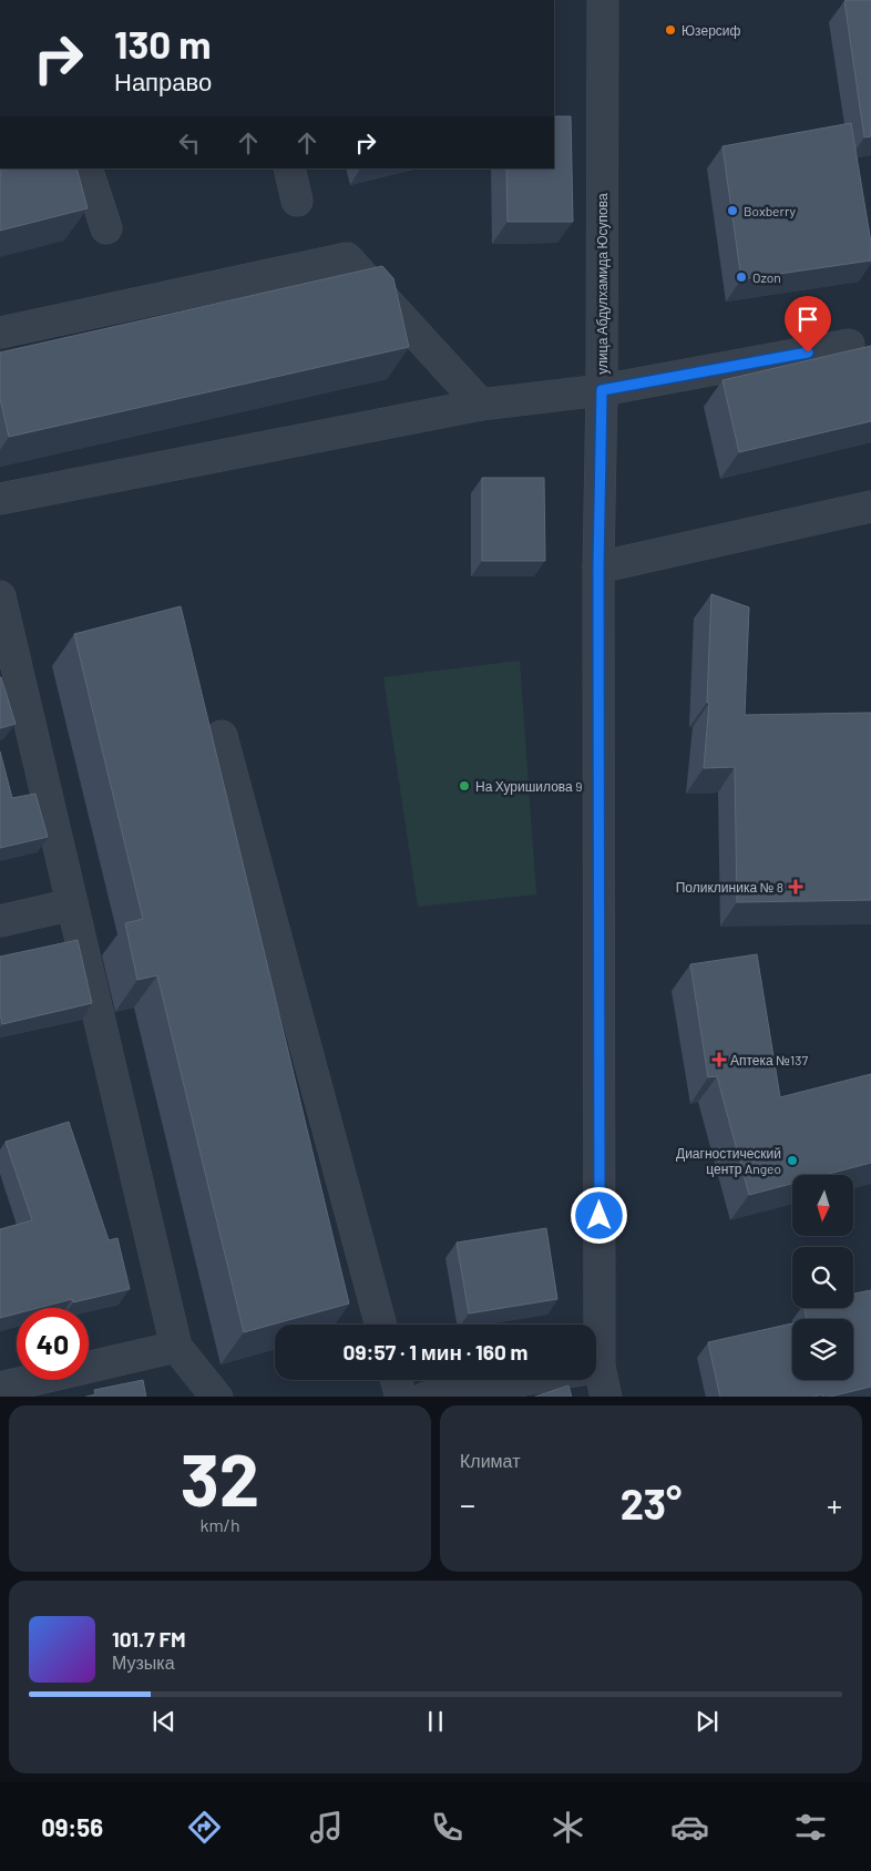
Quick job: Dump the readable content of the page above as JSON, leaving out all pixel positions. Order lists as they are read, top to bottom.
{
  "streets": {
    "street": ["улица Абдулхамида Юсупова"]
  },
  "places": {
    "other": [
      "Юзерсиф",
      "Boxberry",
      "Ozon",
      "На Хуришилова 9",
      "Диагностический центр Angeo"
    ],
    "health": ["Поликлиника № 8", "Аптека №137"]
  },
  "north": "bottom",
  "page": {
    "turn": ["130 m", "Направо"],
    "limit": "40",
    "trip": "09:57 · 1 мин · 160 m",
    "tile": [
      ["32", "km/h"],
      "Климат"
    ],
    "heat": ["−", "23°", "+"],
    "song": ["101.7 FM", "Музыка"],
    "tabs": "09:56"
  }
}
